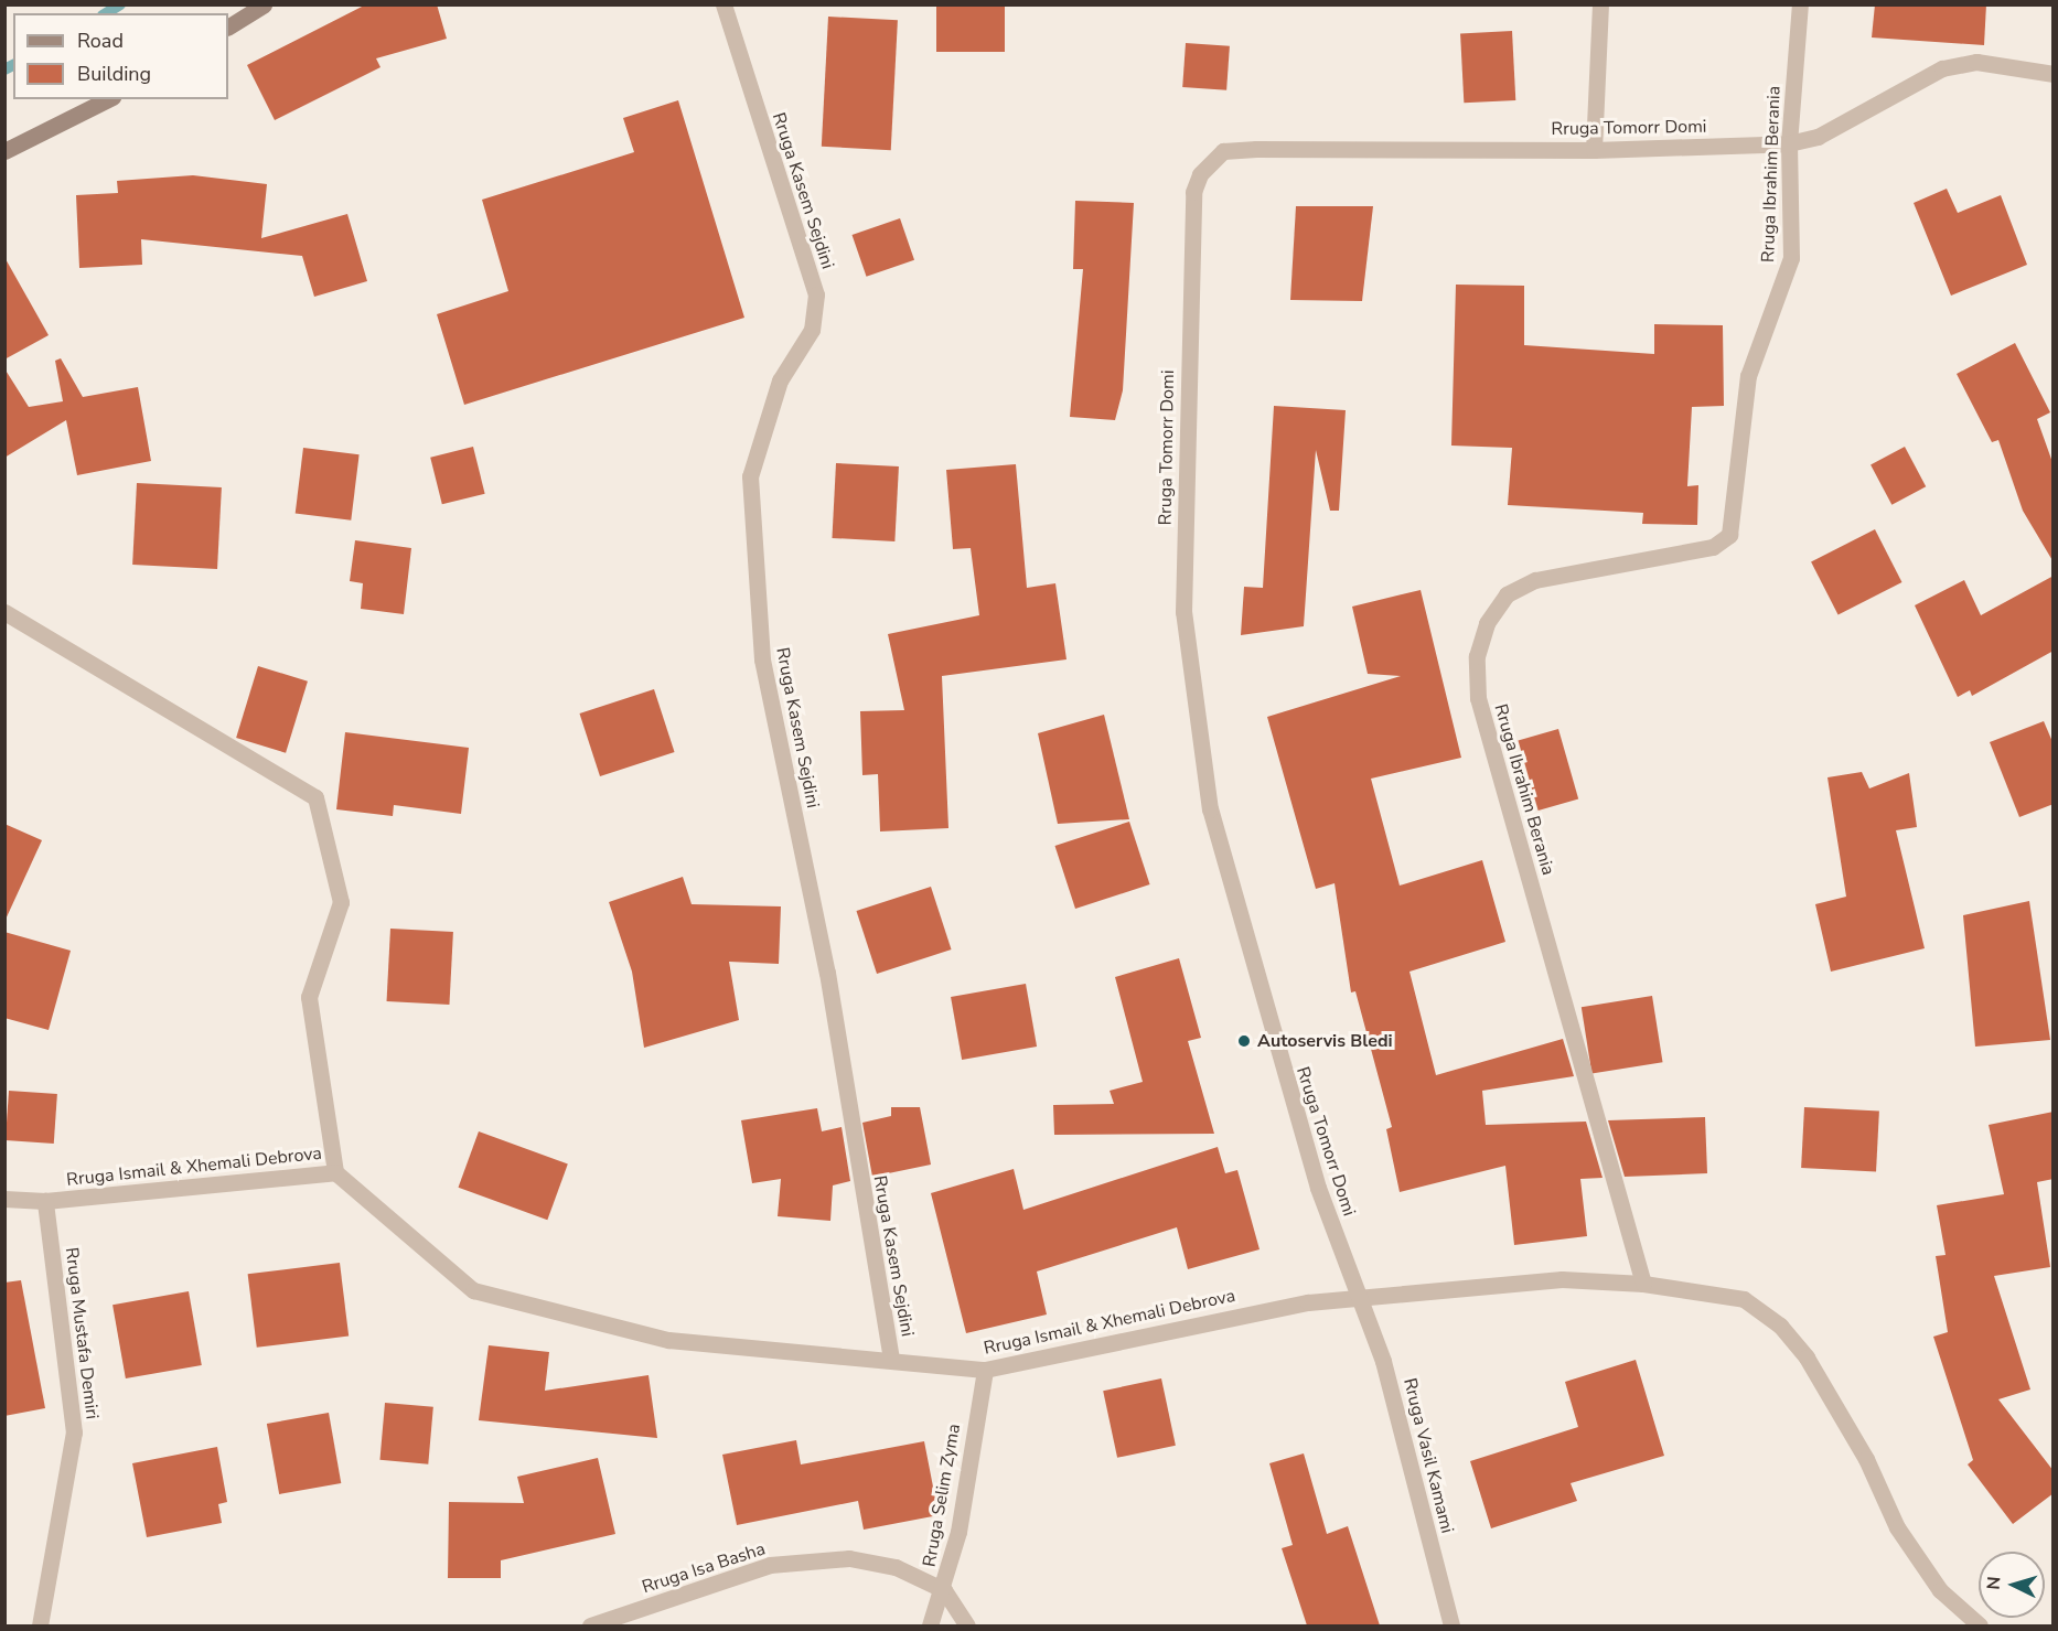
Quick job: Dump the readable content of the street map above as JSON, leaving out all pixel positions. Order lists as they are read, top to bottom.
{
  "streets": {
    "street": [
      "Rruga Tomorr Domi",
      "Rruga Ibrahim Berania",
      "Rruga Kasem Sejdini",
      "Rruga Ismail & Xhemali Debrova",
      "Rruga Mustafa Demiri",
      "Rruga Vasil Kamami",
      "Rruga Selim Zyma",
      "Rruga Isa Basha"
    ]
  },
  "crossings": [
    ["Rruga Tomorr Domi", "Rruga Ibrahim Berania"],
    ["Rruga Tomorr Domi", "Rruga Ismail & Xhemali Debrova"],
    ["Rruga Tomorr Domi", "Rruga Vasil Kamami"],
    ["Rruga Ibrahim Berania", "Rruga Ismail & Xhemali Debrova"],
    ["Rruga Kasem Sejdini", "Rruga Ismail & Xhemali Debrova"],
    ["Rruga Ismail & Xhemali Debrova", "Rruga Mustafa Demiri"],
    ["Rruga Ismail & Xhemali Debrova", "Rruga Vasil Kamami"],
    ["Rruga Ismail & Xhemali Debrova", "Rruga Selim Zyma"],
    ["Rruga Selim Zyma", "Rruga Isa Basha"]
  ],
  "places": ["Autoservis Bledi"],
  "legend": ["Road", "Building"],
  "north": "left"
}
